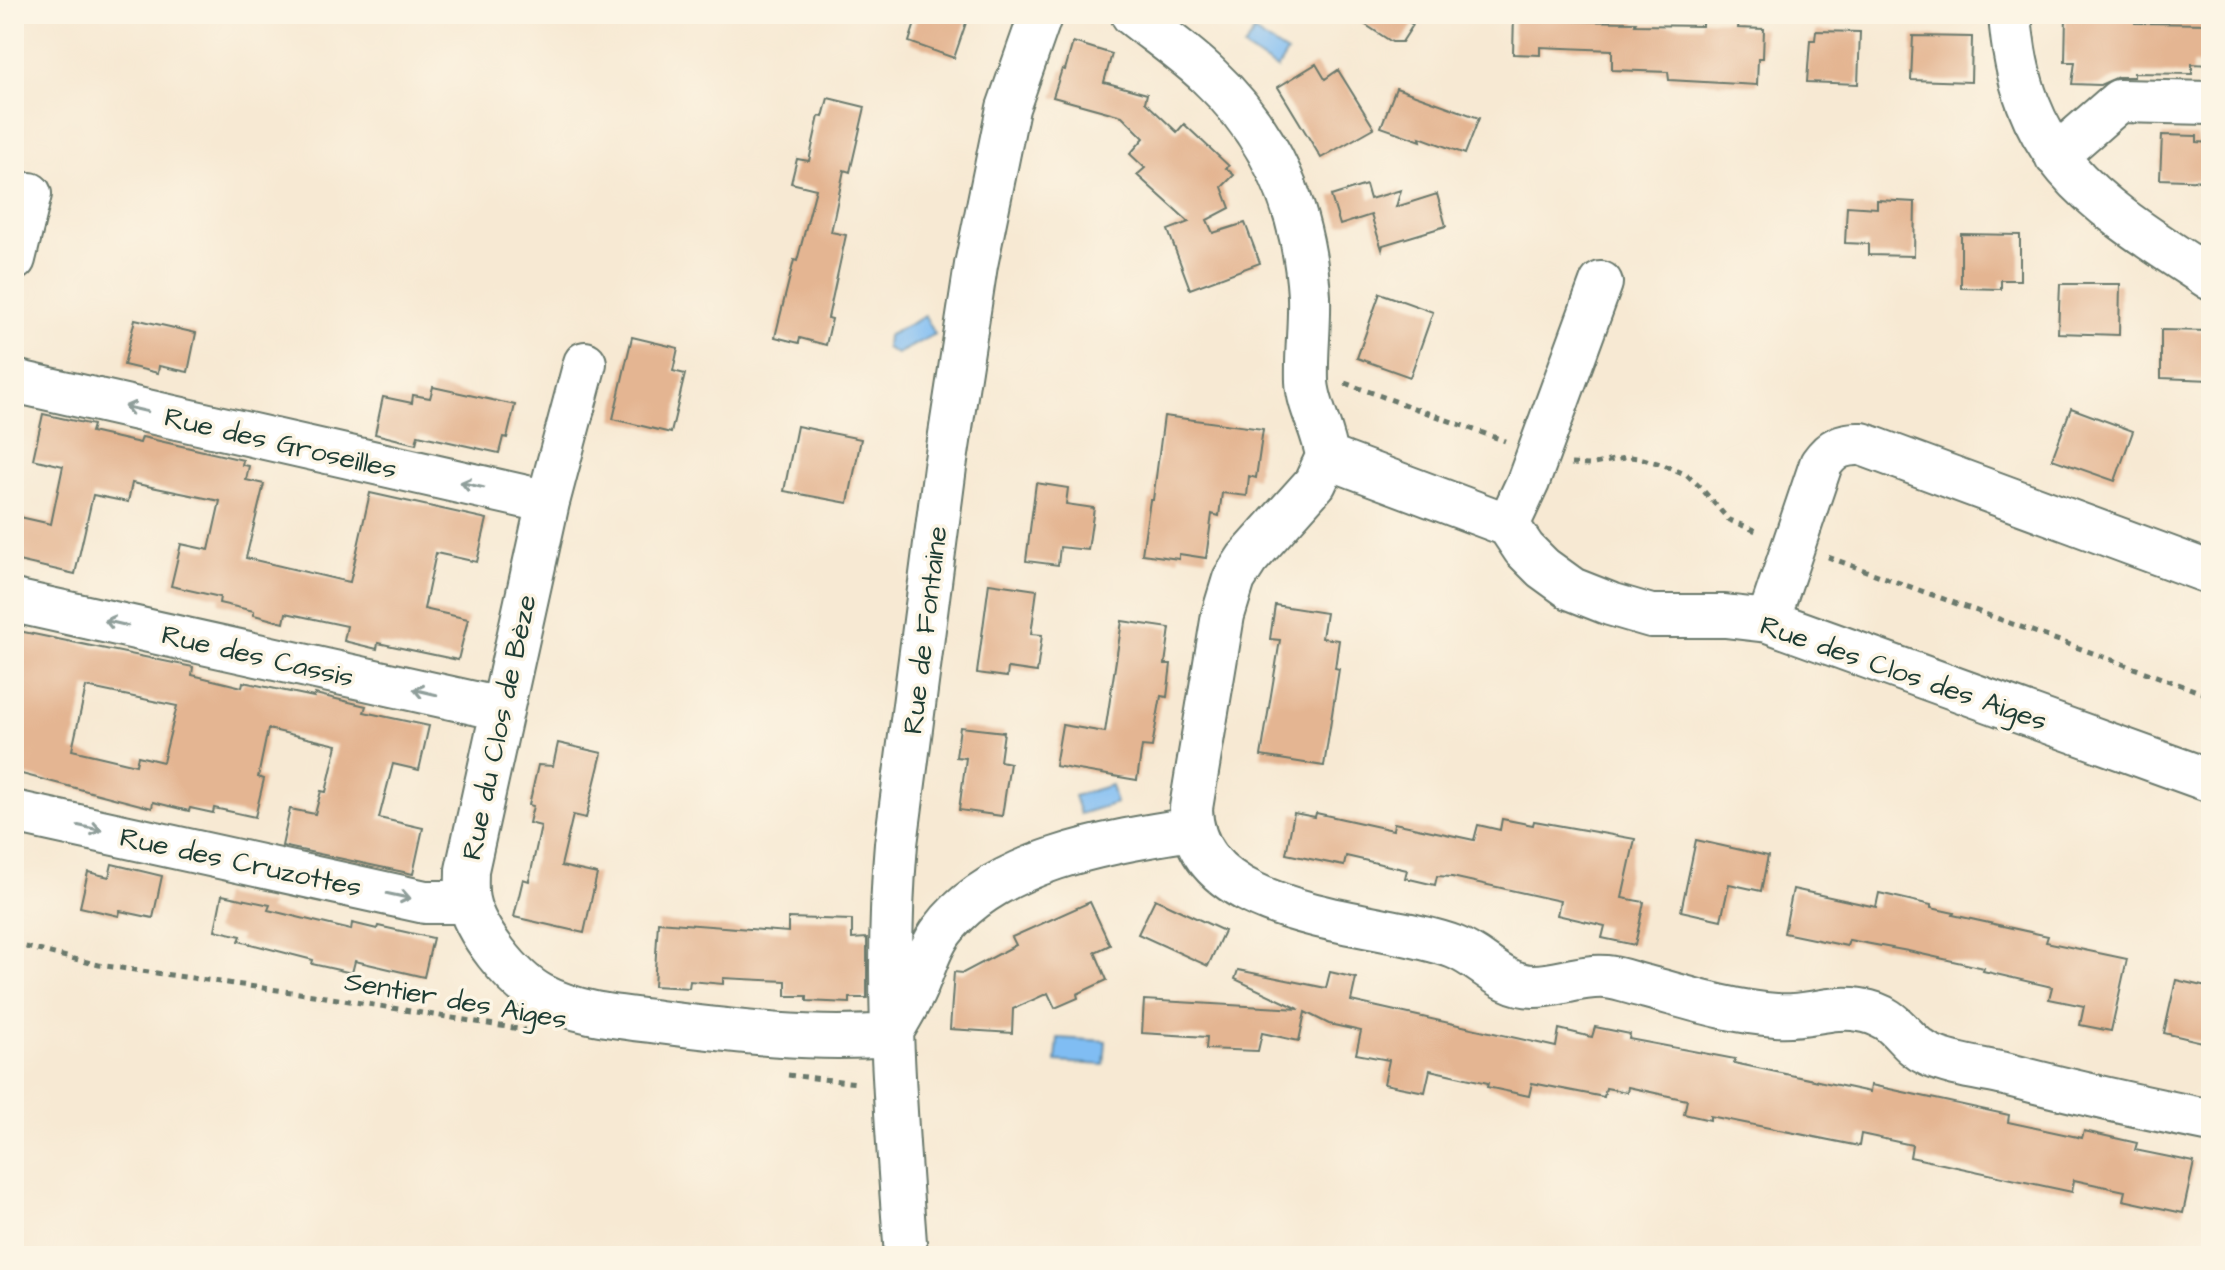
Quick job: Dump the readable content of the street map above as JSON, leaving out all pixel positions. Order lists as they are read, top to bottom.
{
  "streets": {
    "street": [
      "Rue des Groseilles",
      "Rue de Fontaine",
      "Rue des Cassis",
      "Rue des Clos des Aiges",
      "Rue du Clos de Bèze",
      "Rue des Cruzottes"
    ],
    "path": ["Sentier des Aiges"]
  },
  "crossings": [
    ["Rue des Groseilles", "Rue du Clos de Bèze"],
    ["Rue de Fontaine", "Rue du Clos de Bèze"],
    ["Rue des Cassis", "Rue du Clos de Bèze"],
    ["Rue du Clos de Bèze", "Rue des Cruzottes"]
  ],
  "one_way": ["Rue des Groseilles", "Rue des Cassis", "Rue des Cruzottes"]
}
